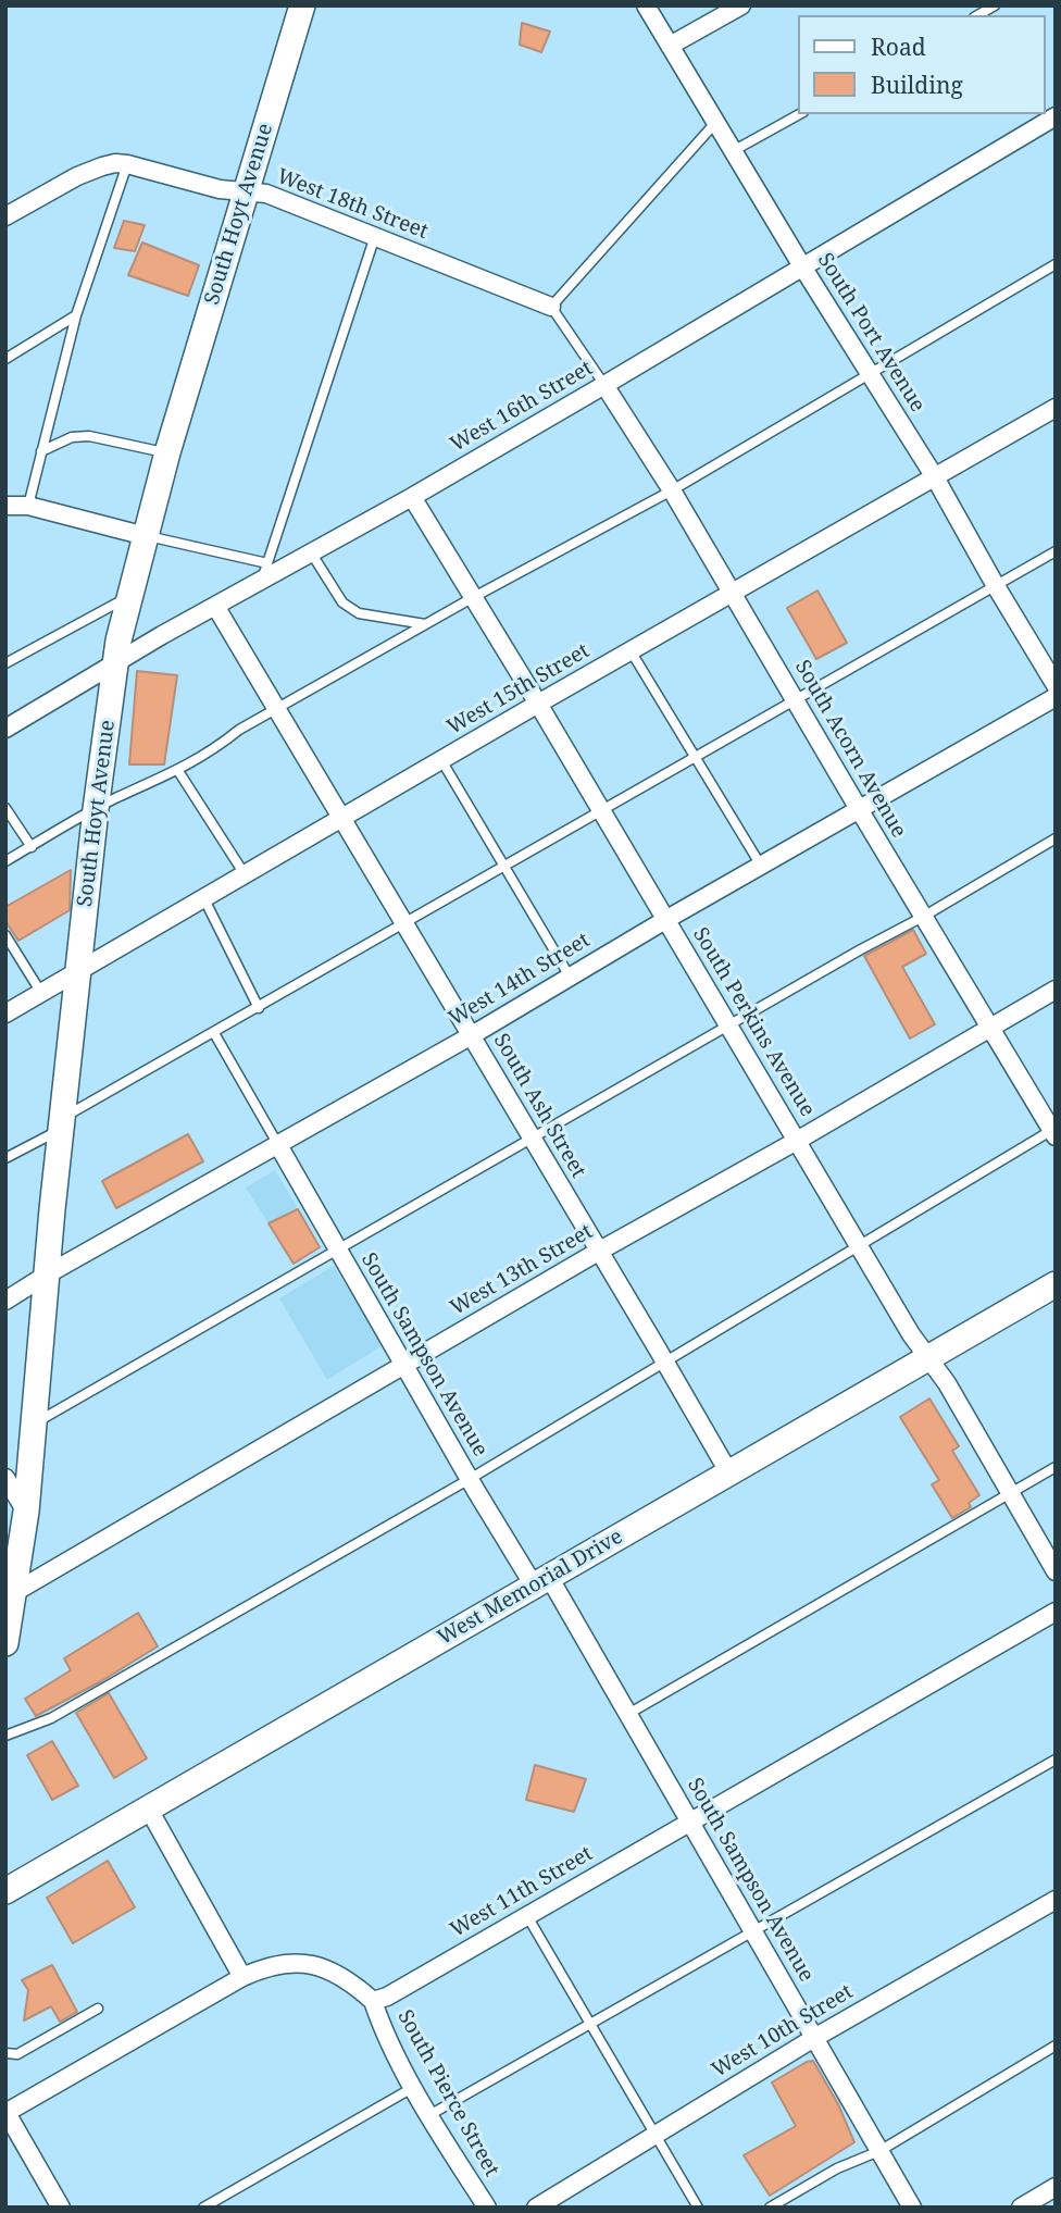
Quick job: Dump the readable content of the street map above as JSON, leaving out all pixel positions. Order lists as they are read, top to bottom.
{
  "streets": {
    "main road": ["South Hoyt Avenue", "West Memorial Drive"],
    "street": [
      "West 18th Street",
      "South Port Avenue",
      "West 16th Street",
      "West 15th Street",
      "South Acorn Avenue",
      "West 14th Street",
      "South Perkins Avenue",
      "South Ash Street",
      "West 13th Street",
      "South Sampson Avenue",
      "West 11th Street",
      "West 10th Street",
      "South Pierce Street"
    ]
  },
  "crossings": [
    ["West 18th Street", "South Hoyt Avenue"],
    ["South Hoyt Avenue", "West 16th Street"],
    ["South Hoyt Avenue", "West 15th Street"],
    ["South Hoyt Avenue", "West 14th Street"],
    ["South Hoyt Avenue", "West 13th Street"],
    ["South Port Avenue", "West 16th Street"],
    ["South Port Avenue", "West 15th Street"],
    ["West 16th Street", "South Acorn Avenue"],
    ["West 16th Street", "South Perkins Avenue"],
    ["West 16th Street", "South Ash Street"],
    ["West 15th Street", "South Acorn Avenue"],
    ["West 15th Street", "South Perkins Avenue"],
    ["West 15th Street", "South Ash Street"],
    ["South Acorn Avenue", "West 14th Street"],
    ["South Acorn Avenue", "West 13th Street"],
    ["West 14th Street", "South Perkins Avenue"],
    ["West 14th Street", "South Ash Street"],
    ["West 14th Street", "South Sampson Avenue"],
    ["South Perkins Avenue", "West 13th Street"],
    ["South Perkins Avenue", "West Memorial Drive"],
    ["South Ash Street", "West 13th Street"],
    ["South Ash Street", "West Memorial Drive"],
    ["West 13th Street", "South Sampson Avenue"],
    ["South Sampson Avenue", "West Memorial Drive"],
    ["South Sampson Avenue", "West 11th Street"],
    ["South Sampson Avenue", "West 10th Street"],
    ["West 11th Street", "South Pierce Street"]
  ],
  "legend": ["Road", "Building"]
}
